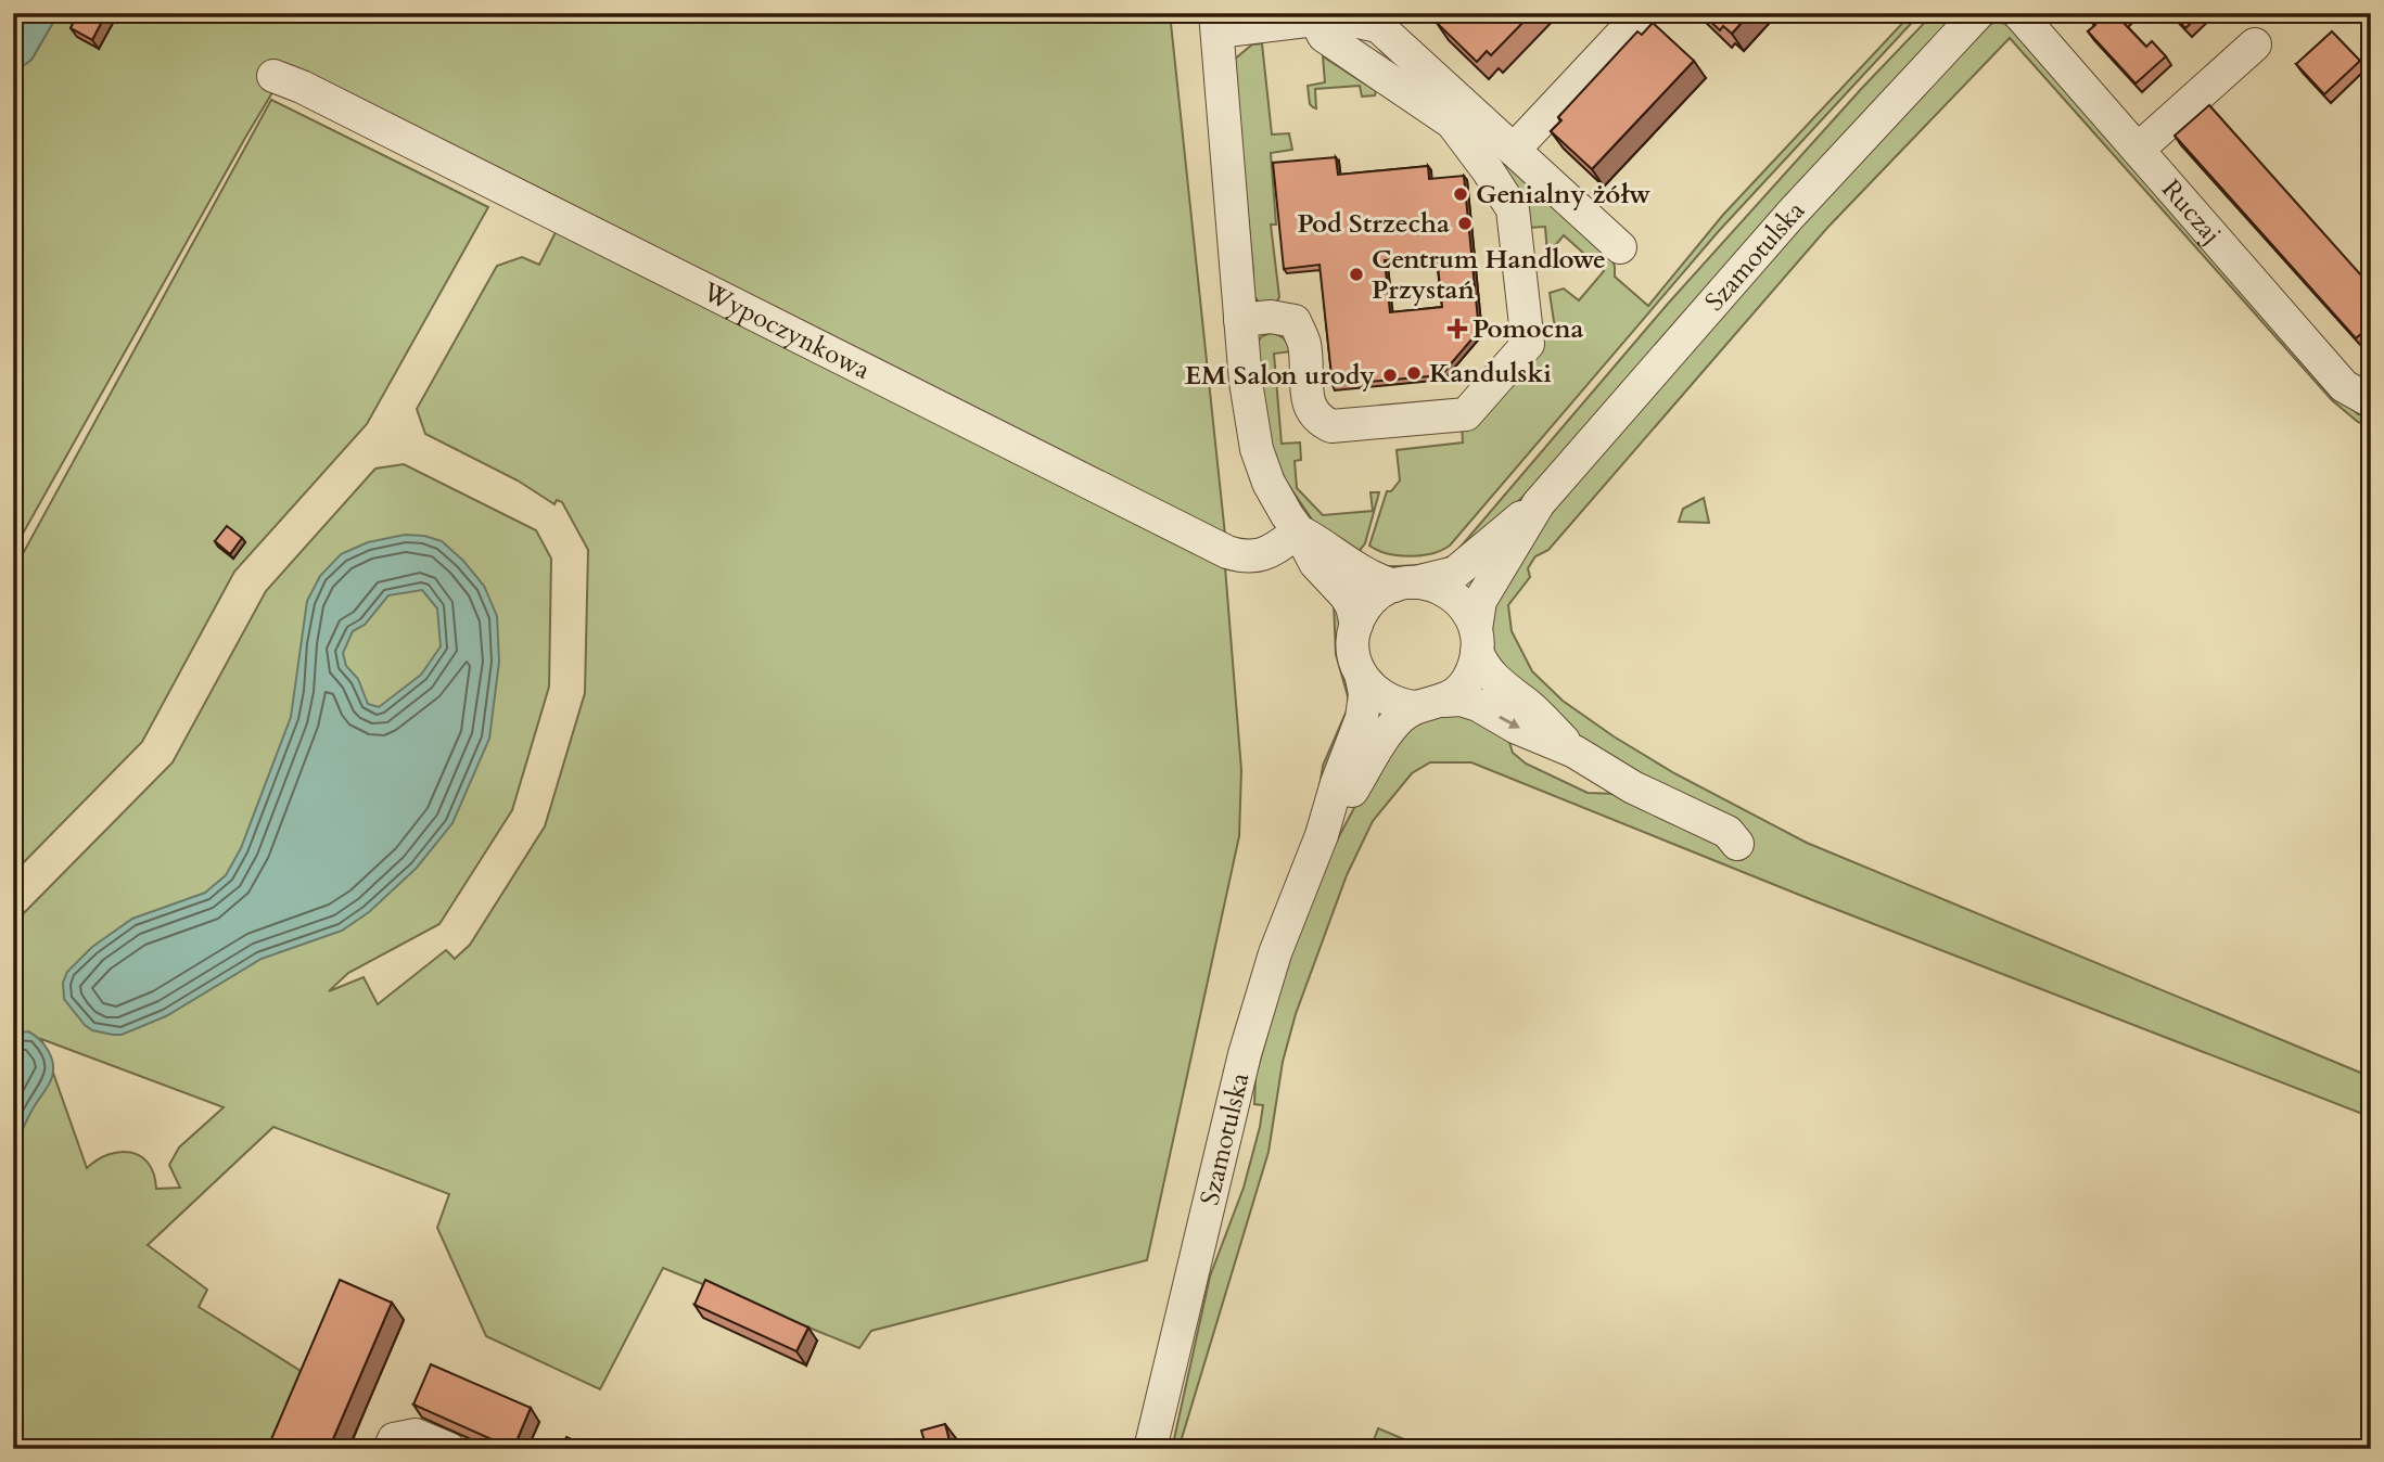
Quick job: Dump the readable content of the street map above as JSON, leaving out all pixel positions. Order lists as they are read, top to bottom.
{
  "streets": {
    "street": ["Ruczaj", "Szamotulska", "Wypoczynkowa"]
  },
  "places": {
    "other": [
      "Genialny żółw",
      "Pod Strzecha",
      "Centrum Handlowe Przystań",
      "Kandulski",
      "EM Salon urody"
    ],
    "health": ["Pomocna"]
  }
}
